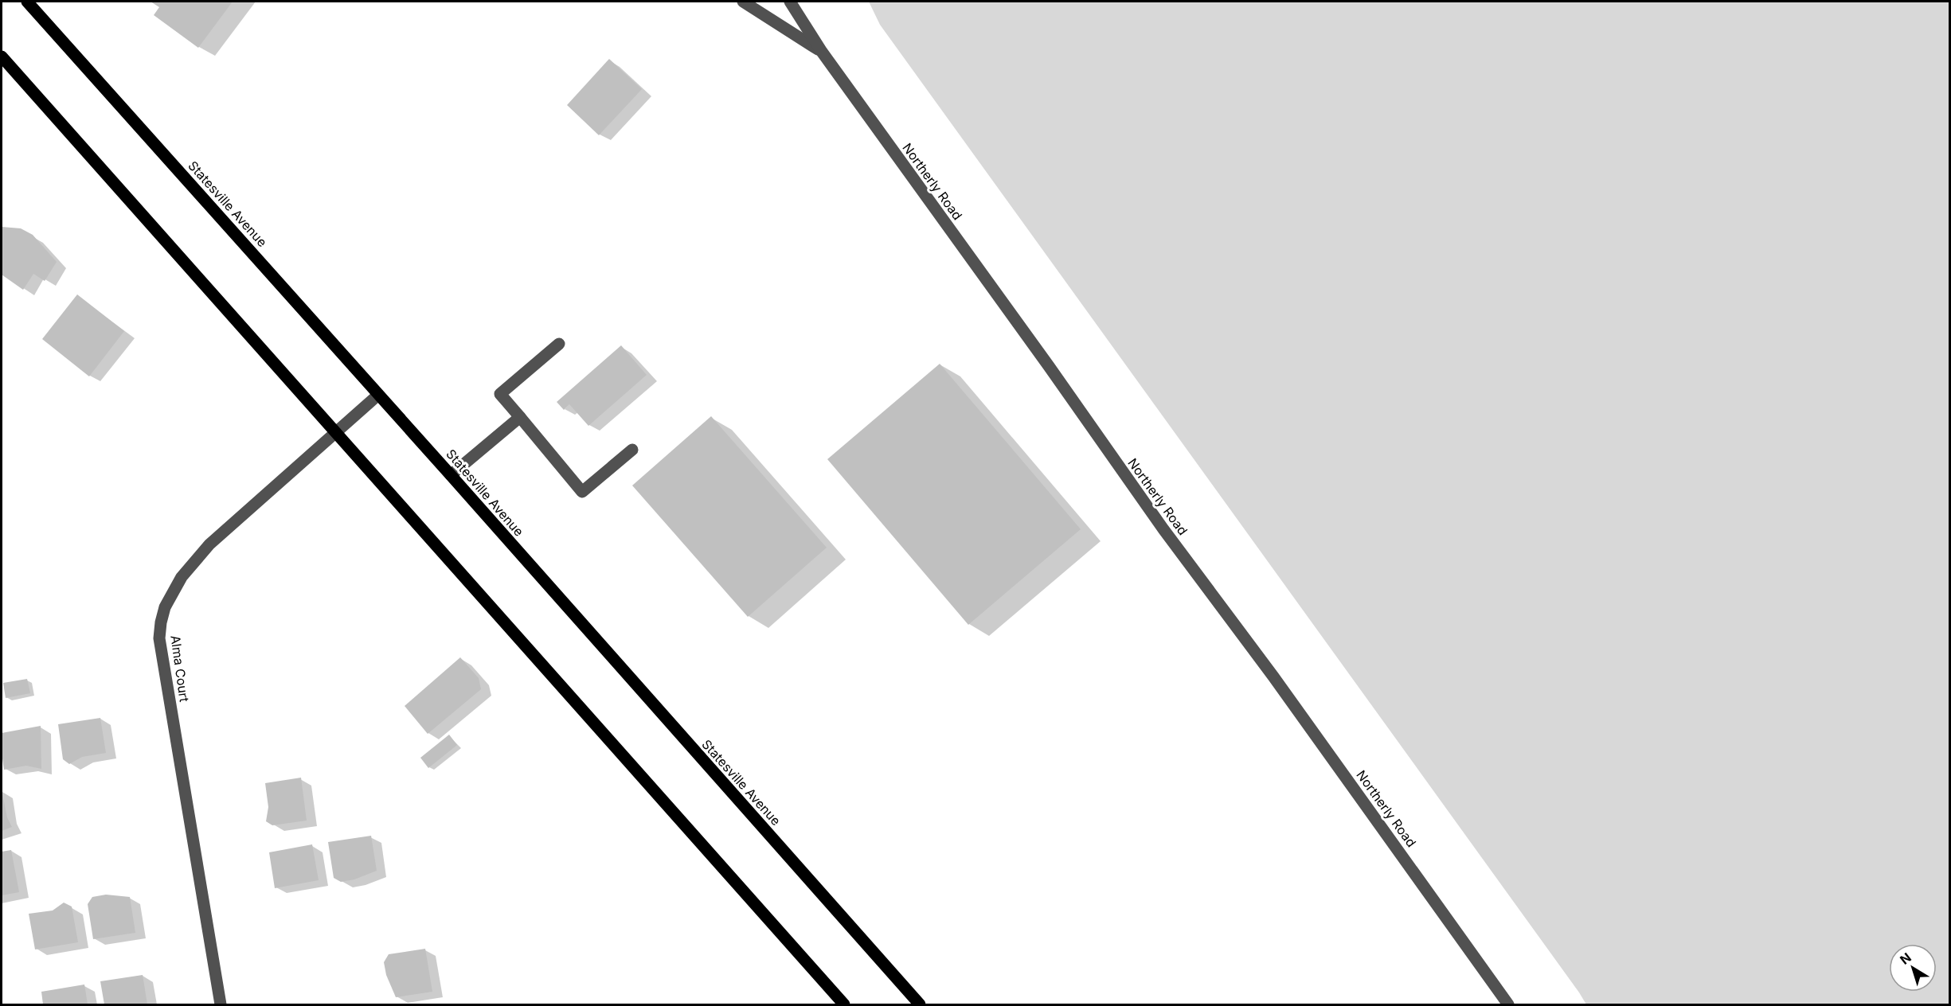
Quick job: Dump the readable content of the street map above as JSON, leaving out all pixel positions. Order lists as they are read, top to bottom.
{
  "streets": {
    "main road": ["Statesville Avenue"],
    "street": ["Northerly Road", "Alma Court"]
  },
  "crossings": [
    ["Statesville Avenue", "Alma Court"]
  ],
  "north": "top left"
}
